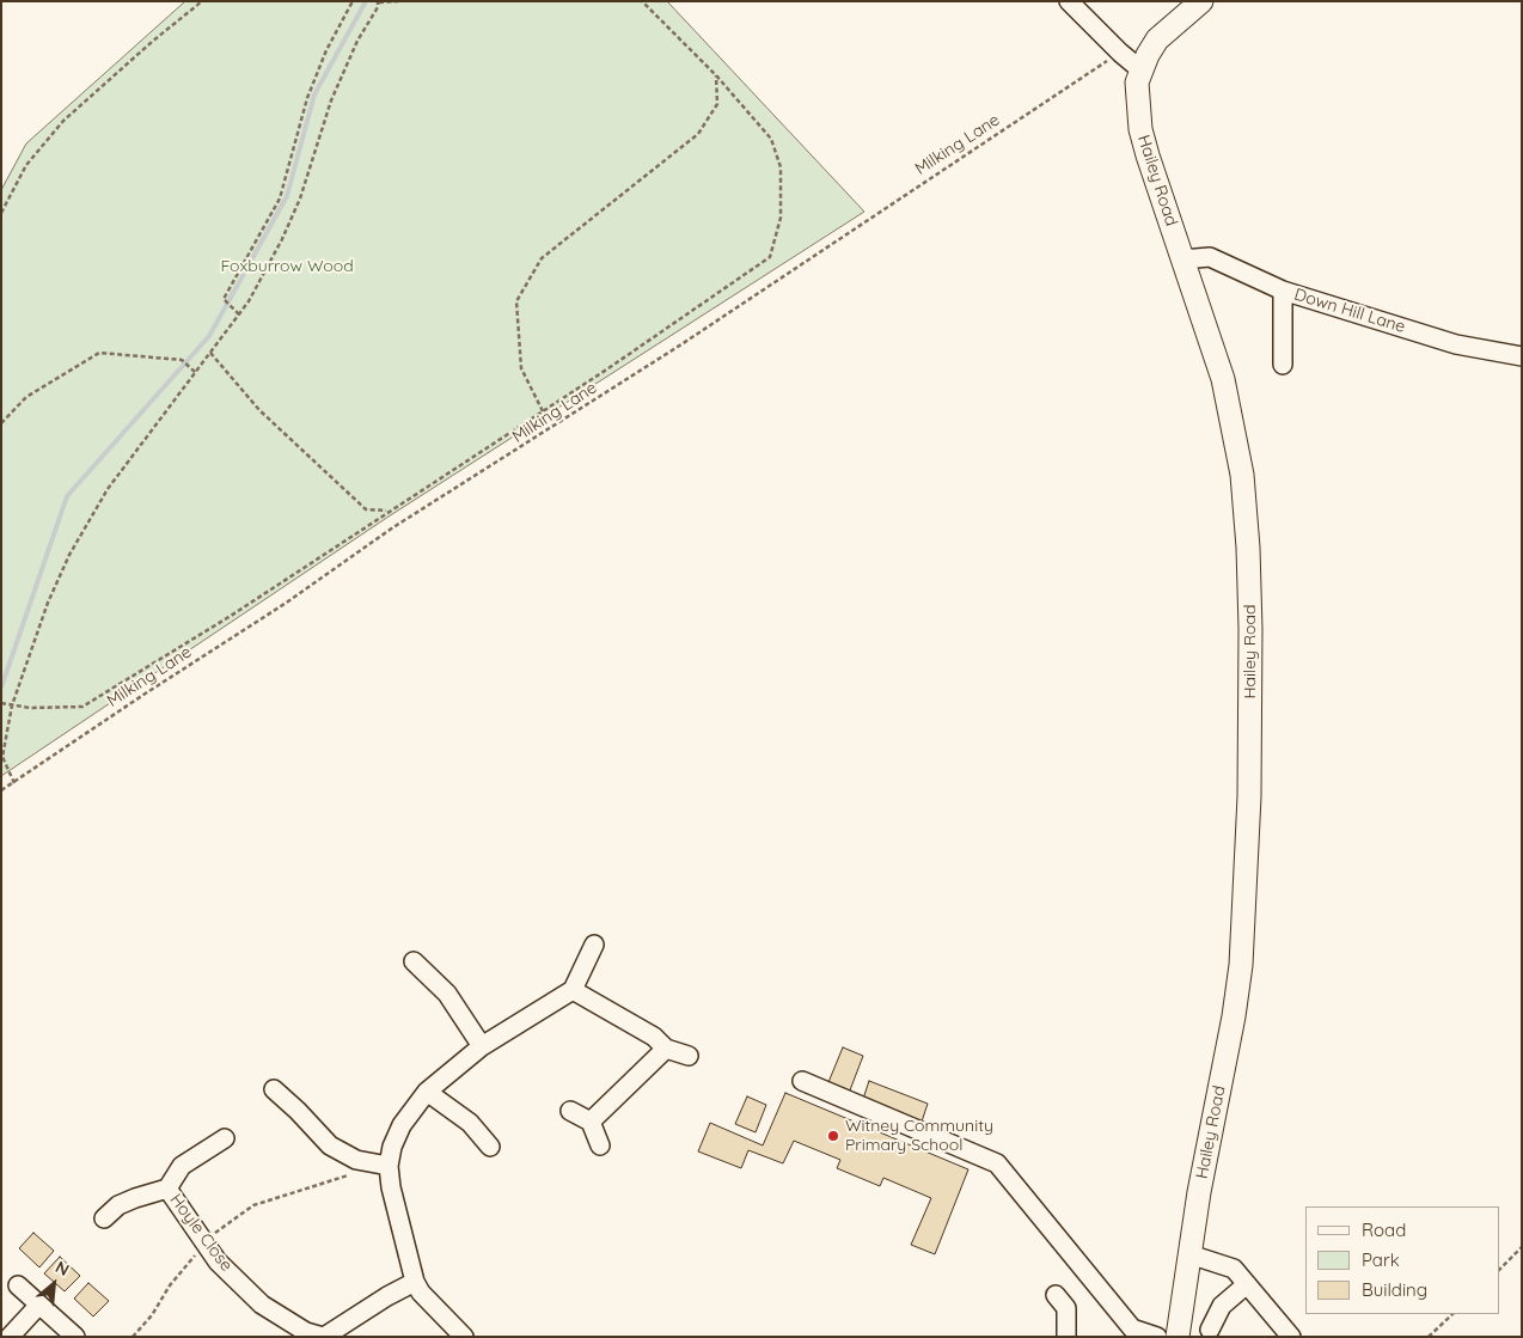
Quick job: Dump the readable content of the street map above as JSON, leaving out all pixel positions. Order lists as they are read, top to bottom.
{
  "streets": {
    "main road": ["Hailey Road"],
    "street": ["Down Hill Lane", "Hoyle Close"],
    "path": ["Milking Lane"]
  },
  "crossings": [
    ["Hailey Road", "Down Hill Lane"]
  ],
  "parks": ["Foxburrow Wood"],
  "places": ["Witney Community Primary School"],
  "legend": ["Road", "Park", "Building"],
  "north": "top right"
}
